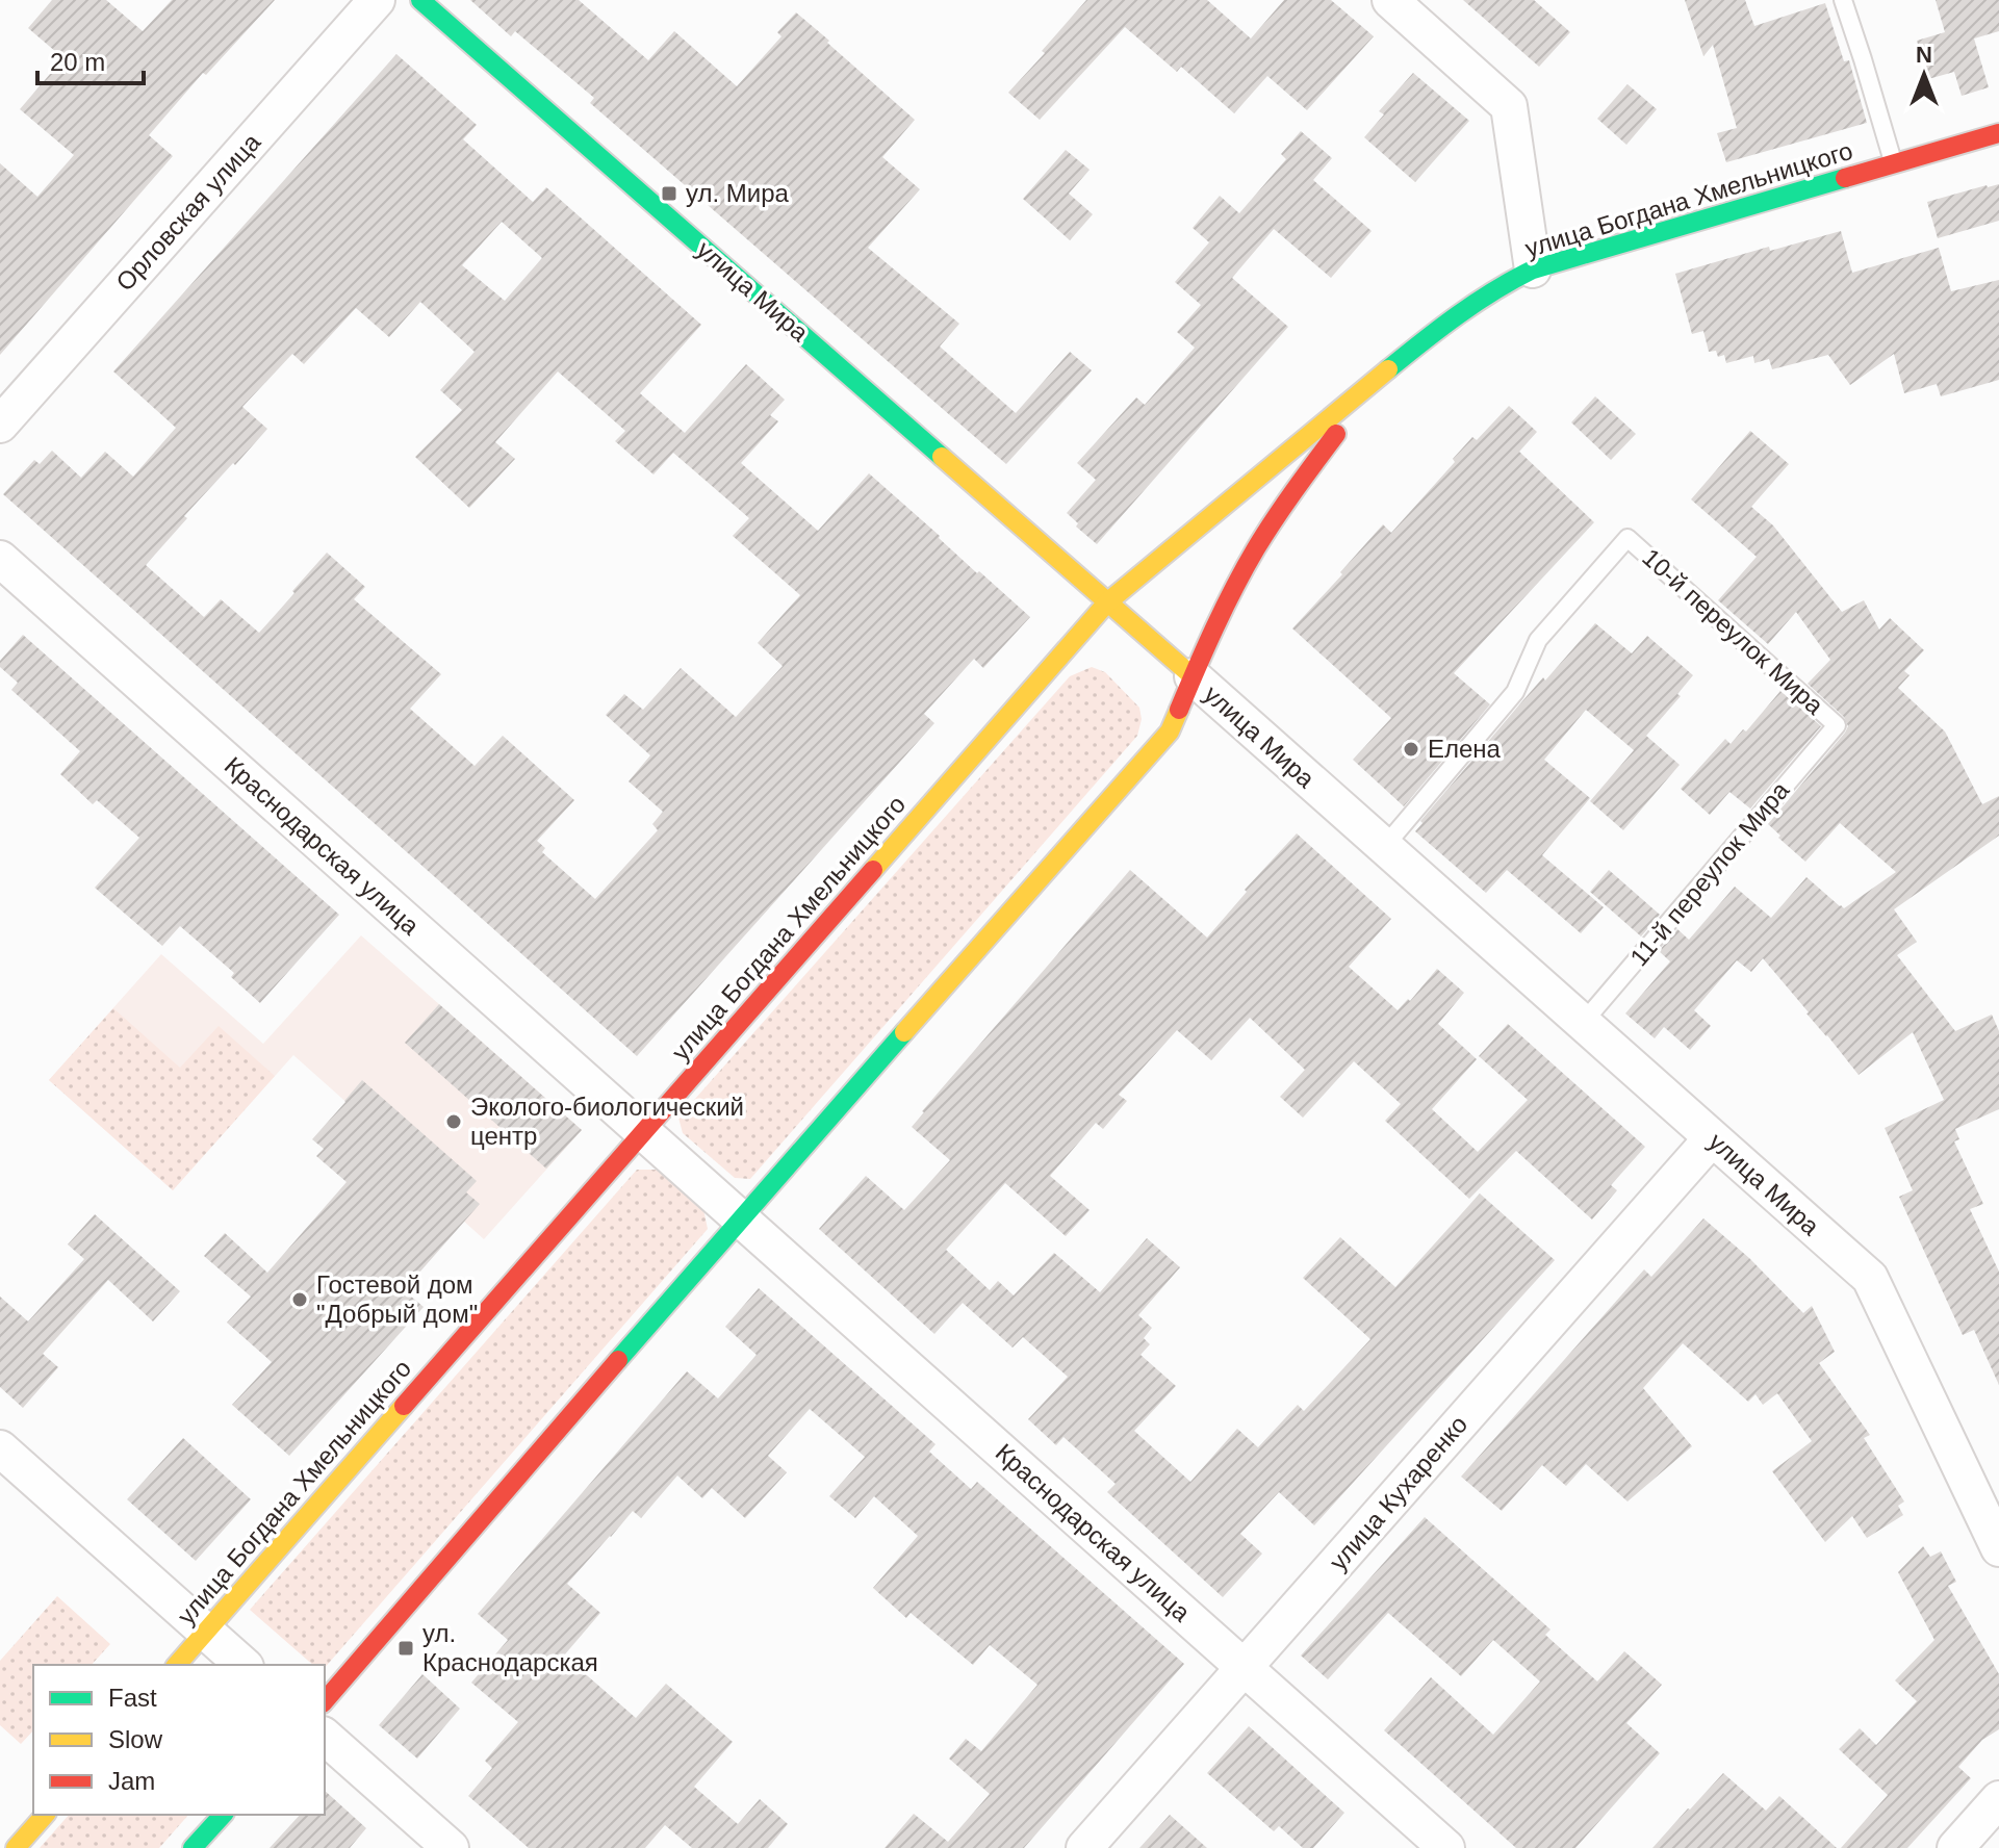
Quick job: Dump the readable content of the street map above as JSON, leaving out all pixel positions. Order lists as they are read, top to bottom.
{
  "streets": {
    "main road": ["улица Богдана Хмельницкого", "улица Мира"],
    "street": ["Орловская улица", "Краснодарская улица", "улица Кухаренко"],
    "lane": ["10-й переулок Мира", "11-й переулок Мира"]
  },
  "crossings": [
    ["улица Богдана Хмельницкого", "улица Мира"],
    ["улица Богдана Хмельницкого", "Краснодарская улица"],
    ["улица Мира", "10-й переулок Мира"],
    ["улица Мира", "11-й переулок Мира"],
    ["улица Мира", "улица Кухаренко"],
    ["10-й переулок Мира", "11-й переулок Мира"],
    ["Краснодарская улица", "улица Кухаренко"]
  ],
  "places": {
    "transit": ["ул. Мира", "ул. Краснодарская"],
    "other": ["Елена", "Эколого-биологический центр", "Гостевой дом \"Добрый дом\""]
  },
  "legend": ["Fast", "Slow", "Jam"],
  "scale_bar": "20 m",
  "north": "top"
}
